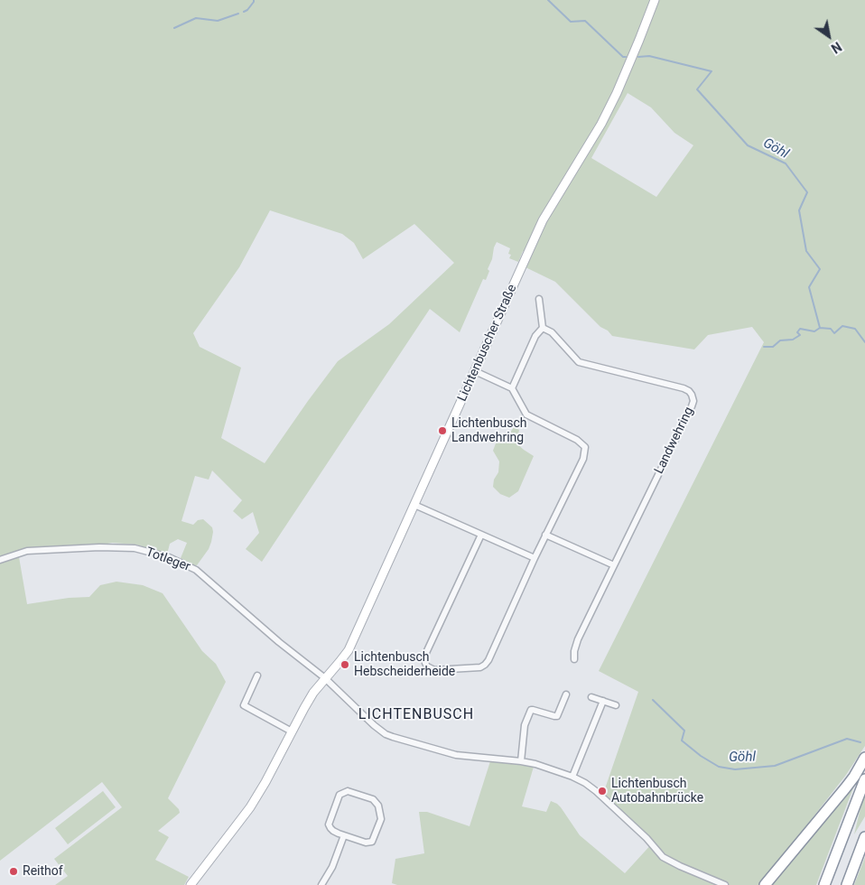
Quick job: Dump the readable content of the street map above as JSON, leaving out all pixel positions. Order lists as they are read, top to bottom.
{
  "streets": {
    "street": ["Lichtenbuscher Straße", "Landwehring", "Totleger"]
  },
  "crossings": [
    ["Lichtenbuscher Straße", "Totleger"]
  ],
  "districts": ["LICHTENBUSCH"],
  "water": ["Göhl"],
  "places": [
    "Lichtenbusch Landwehring",
    "Lichtenbusch Hebscheiderheide",
    "Lichtenbusch Autobahnbrücke",
    "Reithof"
  ],
  "north": "bottom right"
}
